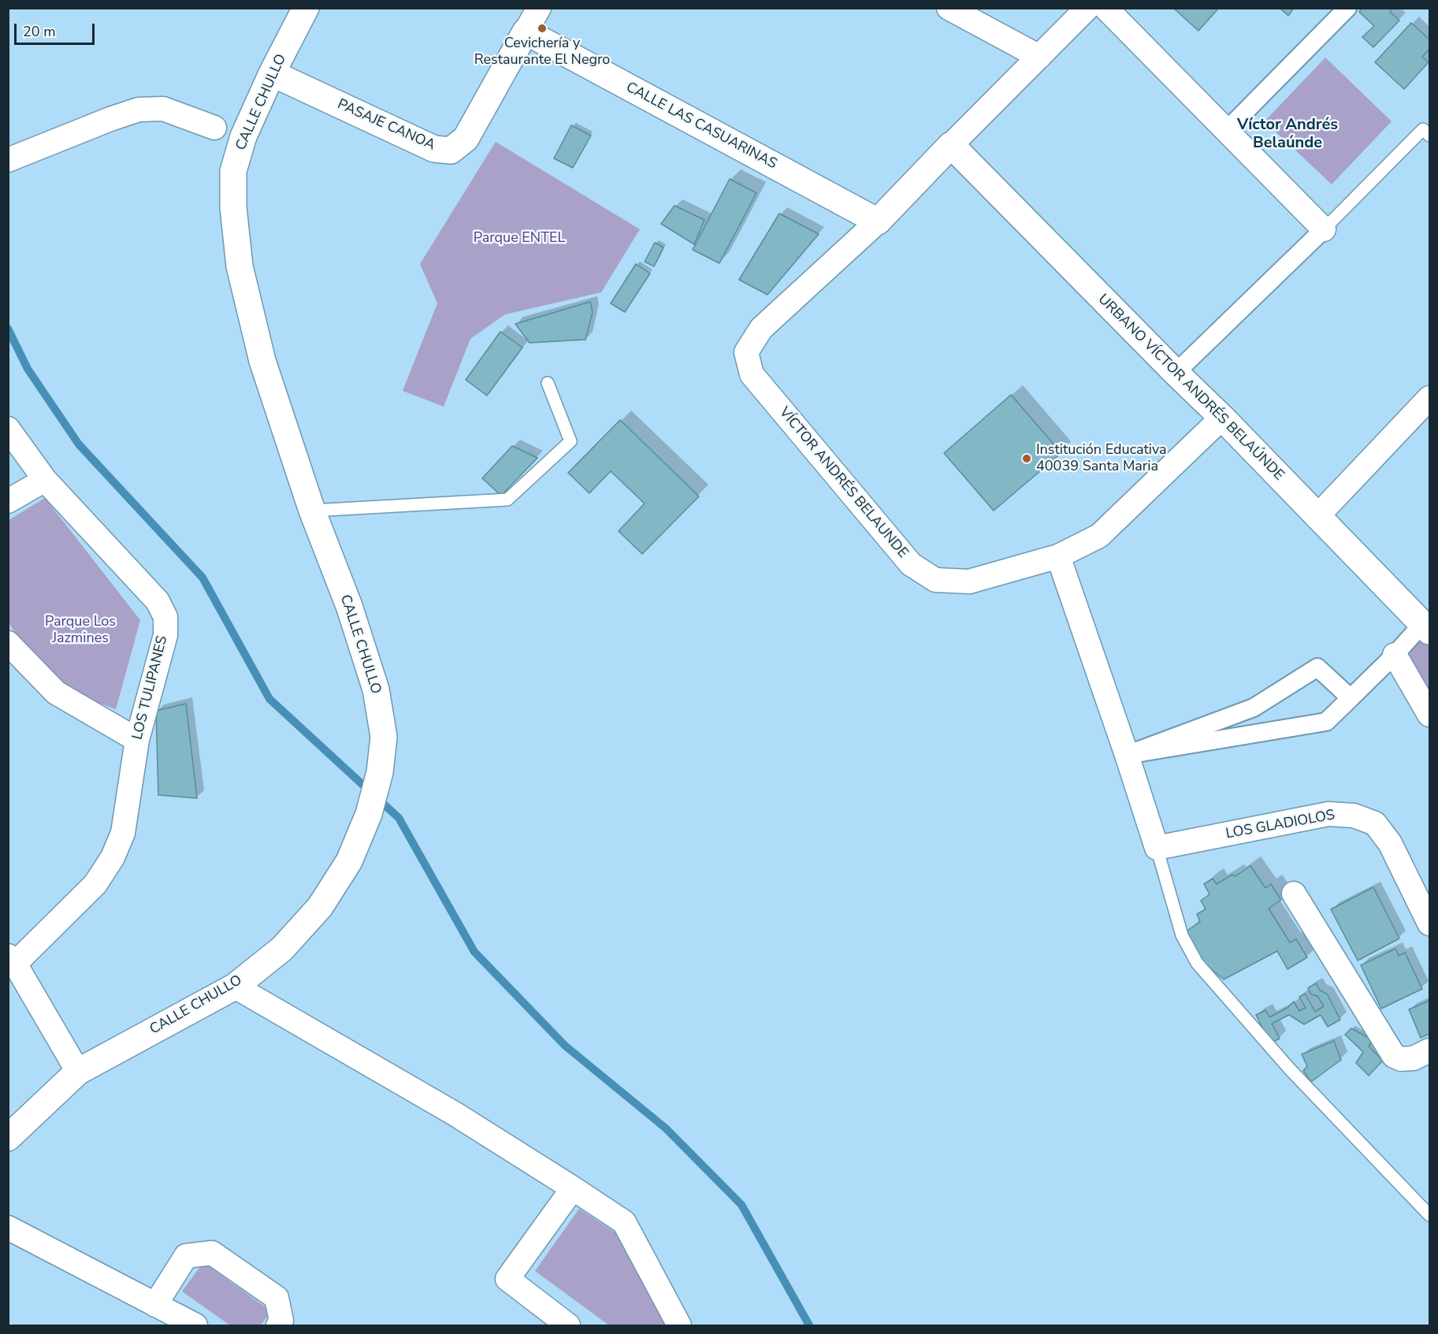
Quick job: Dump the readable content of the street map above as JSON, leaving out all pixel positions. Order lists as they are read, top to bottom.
{
  "streets": {
    "street": [
      "CALLE CHULLO",
      "PASAJE CANOA",
      "CALLE LAS CASUARINAS",
      "URBANO VÍCTOR ANDRÉS BELAÚNDE",
      "VÍCTOR ANDRÉS BELAUNDE",
      "LOS TULIPANES",
      "LOS GLADIOLOS"
    ]
  },
  "crossings": [
    ["CALLE CHULLO", "PASAJE CANOA"],
    ["PASAJE CANOA", "CALLE LAS CASUARINAS"],
    ["CALLE LAS CASUARINAS", "VÍCTOR ANDRÉS BELAUNDE"],
    ["URBANO VÍCTOR ANDRÉS BELAÚNDE", "VÍCTOR ANDRÉS BELAUNDE"]
  ],
  "districts": ["Víctor Andrés Belaúnde"],
  "parks": ["Parque ENTEL", "Parque Los Jazmines"],
  "places": ["Cevichería y Restaurante El Negro", "Institución Educativa 40039 Santa Maria"],
  "scale_bar": "20 m"
}
